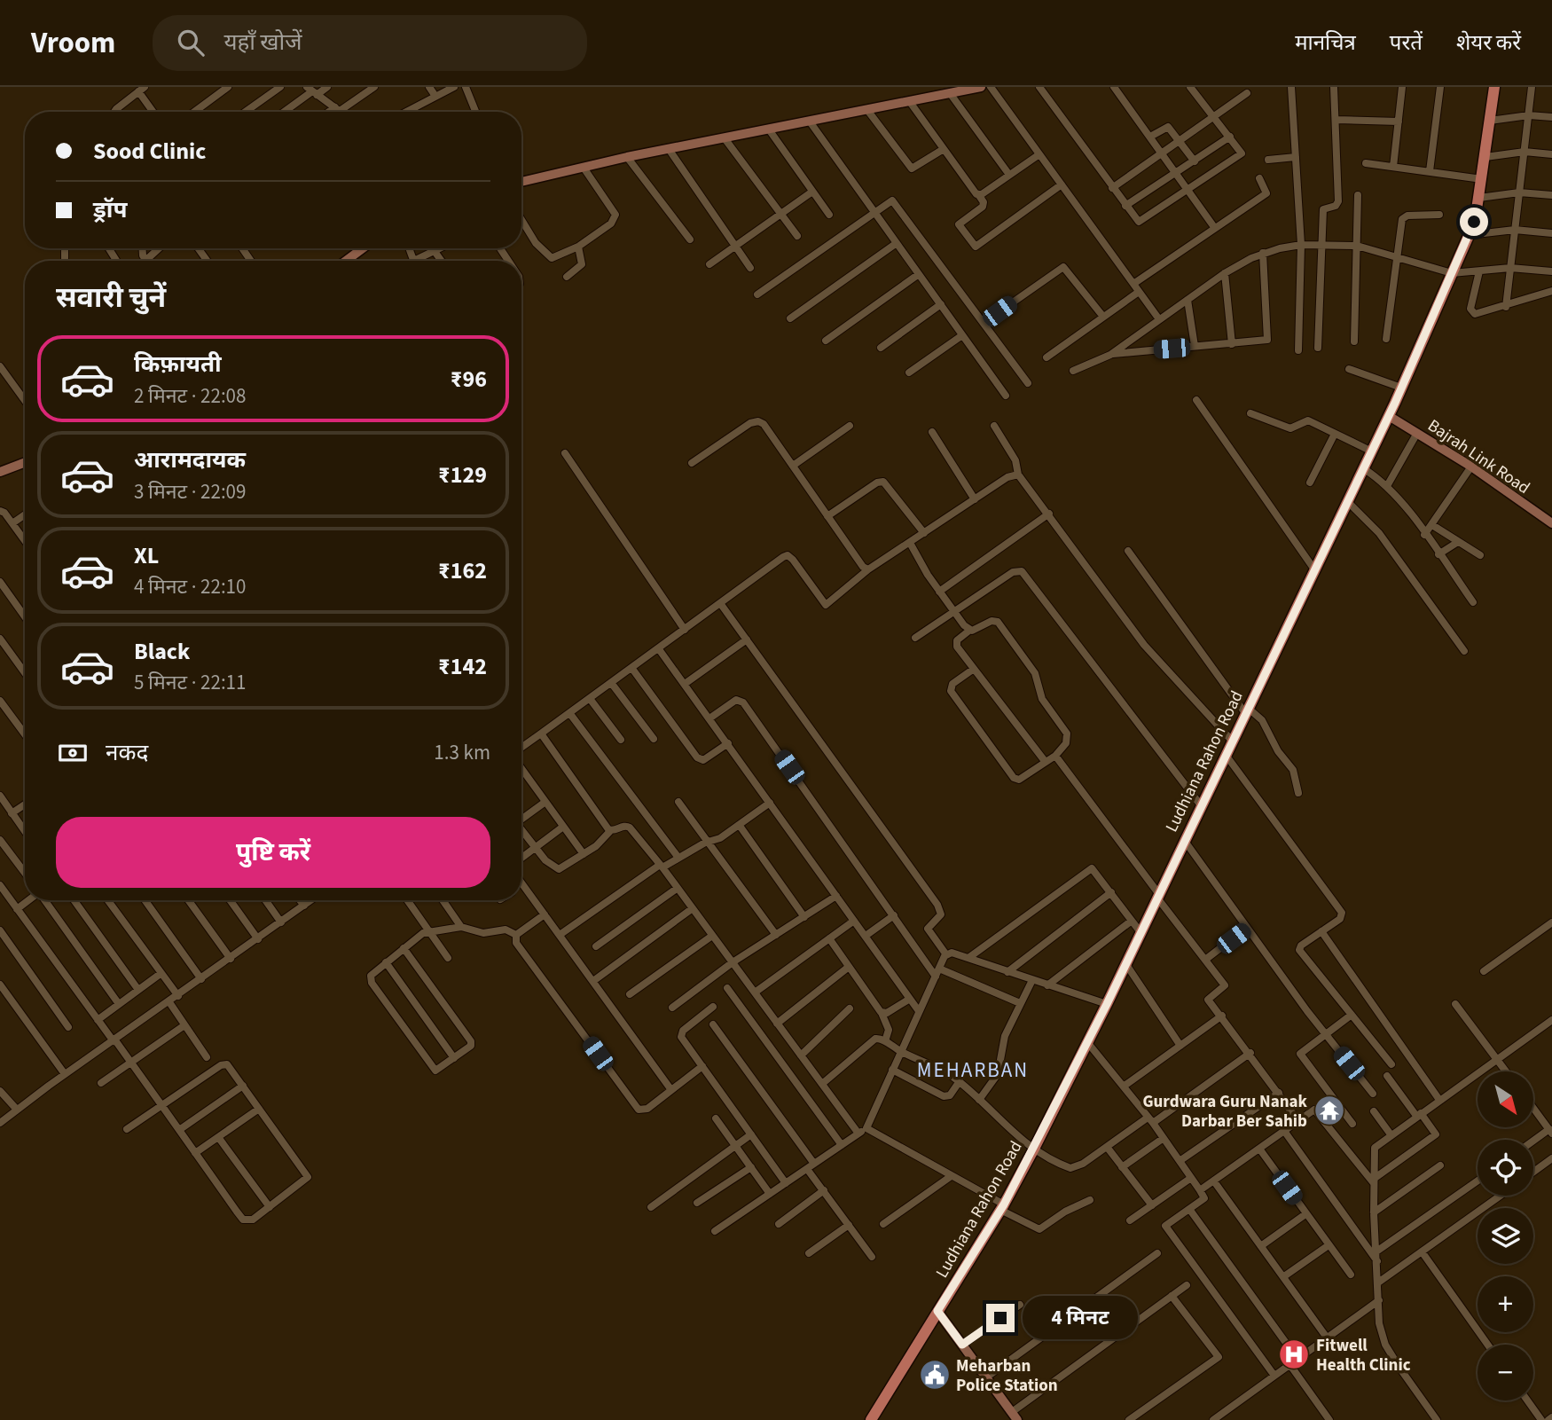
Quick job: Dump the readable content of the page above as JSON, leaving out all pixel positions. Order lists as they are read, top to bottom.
{
  "streets": {
    "main road": ["Ludhiana Rahon Road"],
    "street": ["Bajrah Link Road"]
  },
  "crossings": [
    ["Bajrah Link Road", "Ludhiana Rahon Road"]
  ],
  "districts": ["MEHARBAN"],
  "places": {
    "temple": ["Gurdwara Guru Nanak Darbar Ber Sahib"],
    "hospital": ["Fitwell Health Clinic"],
    "public building": ["Meharban Police Station"]
  },
  "north": "bottom right",
  "page": {
    "header": "Vroom",
    "search": "यहाँ खोजें",
    "nav": ["मानचित्र", "परतें", "शेयर करें"],
    "banner": ["Sood Clinic", "ड्रॉप"],
    "heading": "सवारी चुनें",
    "list": [
      {
        "name": "किफ़ायती",
        "note": "2 मिनट · 22:08",
        "value": "₹96"
      },
      {
        "name": "आरामदायक",
        "note": "3 मिनट · 22:09",
        "value": "₹129"
      },
      {
        "name": "XL",
        "note": "4 मिनट · 22:10",
        "value": "₹162"
      },
      {
        "name": "Black",
        "note": "5 मिनट · 22:11",
        "value": "₹142"
      }
    ],
    "pay": ["नकद", "1.3 km"],
    "buttons": "पुष्टि करें",
    "map_buttons": ["+", "−"],
    "bubble": "4 मिनट"
  }
}
